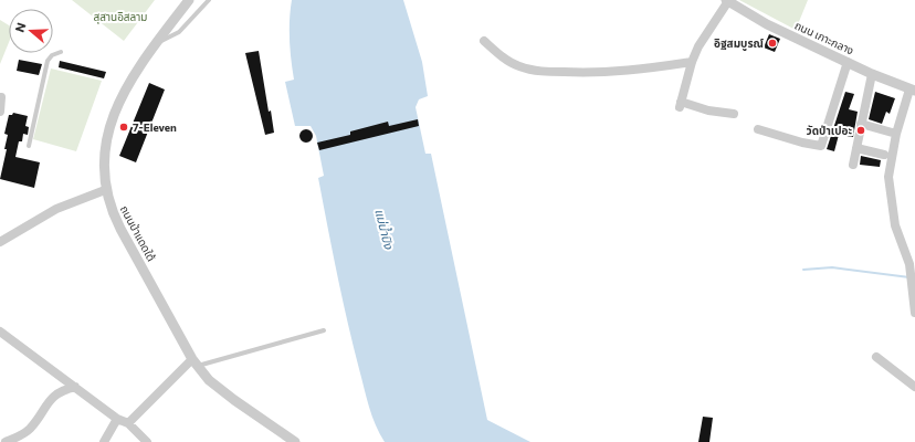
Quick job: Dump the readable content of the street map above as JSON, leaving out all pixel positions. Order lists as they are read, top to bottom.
{
  "streets": {
    "street": ["ถนน เกาะกลาง", "ถนนป่าแดดใต้"]
  },
  "water": ["แม่น้ำปิง"],
  "parks": ["สุสานอิสลาม"],
  "places": ["อิฐสมบูรณ์", "7-Eleven", "วัดป่าเปอะ"],
  "north": "left"
}
